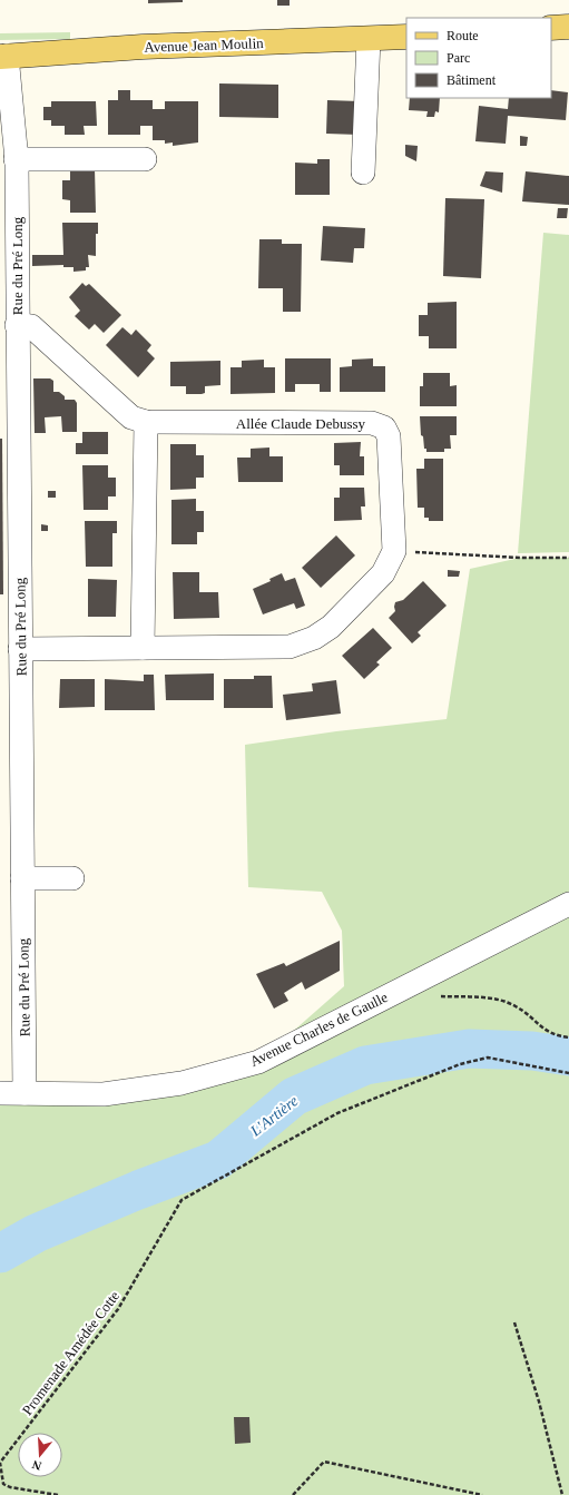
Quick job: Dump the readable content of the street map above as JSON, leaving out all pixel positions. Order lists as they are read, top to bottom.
{
  "streets": {
    "main road": ["Avenue Jean Moulin"],
    "street": ["Rue du Pré Long", "Allée Claude Debussy", "Avenue Charles de Gaulle"],
    "path": ["Promenade Amédée Cotte"]
  },
  "crossings": [
    ["Avenue Jean Moulin", "Rue du Pré Long"],
    ["Rue du Pré Long", "Allée Claude Debussy"],
    ["Rue du Pré Long", "Avenue Charles de Gaulle"]
  ],
  "water": ["L'Artière"],
  "legend": ["Route", "Parc", "Bâtiment"],
  "north": "bottom"
}
